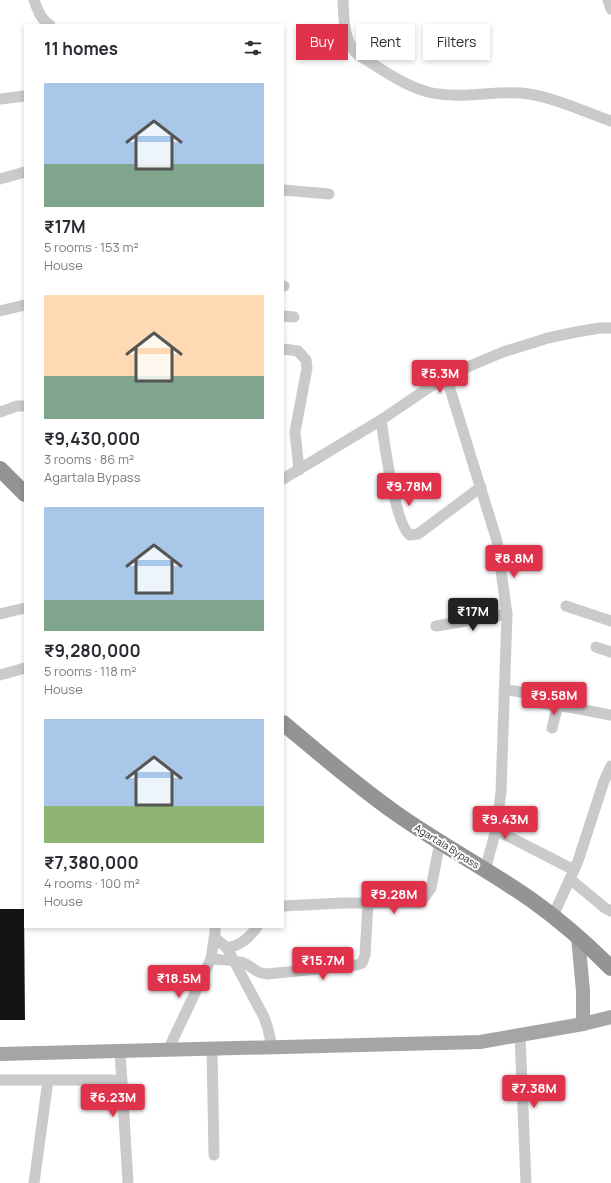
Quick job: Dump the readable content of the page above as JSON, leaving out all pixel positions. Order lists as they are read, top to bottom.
{
  "streets": {
    "highway": ["Agartala Bypass"]
  },
  "page": {
    "chip": ["Buy", "Rent", "Filters"],
    "heading": "11 homes",
    "list": [
      {
        "name": "₹17M",
        "note": "5 rooms · 153 m² · House"
      },
      {
        "name": "₹9,430,000",
        "note": "3 rooms · 86 m² · Agartala Bypass"
      },
      {
        "name": "₹9,280,000",
        "note": "5 rooms · 118 m² · House"
      },
      {
        "name": "₹7,380,000",
        "note": "4 rooms · 100 m² · House"
      }
    ],
    "price": [
      "₹5.3M",
      "₹9.78M",
      "₹8.8M",
      "₹17M",
      "₹9.58M",
      "₹9.43M",
      "₹9.28M",
      "₹15.7M",
      "₹18.5M",
      "₹7.38M",
      "₹6.23M"
    ]
  }
}
